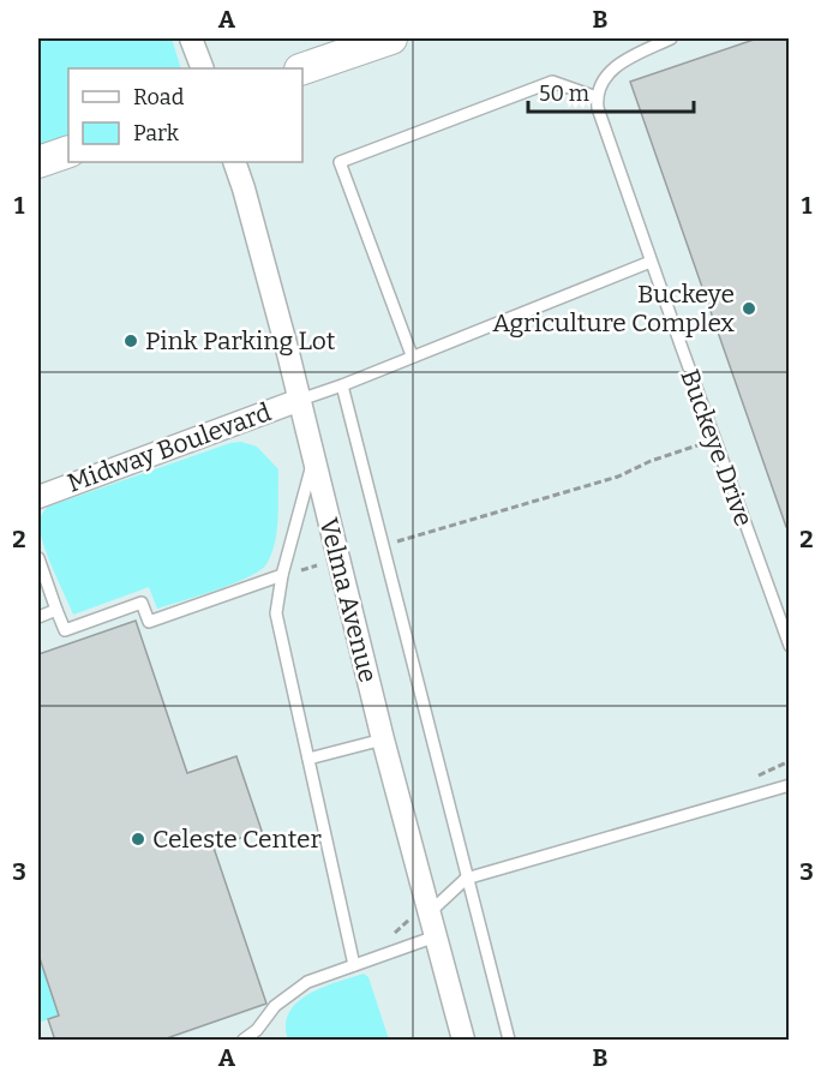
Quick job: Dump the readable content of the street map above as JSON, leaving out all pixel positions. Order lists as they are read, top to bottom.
{
  "streets": {
    "street": ["Midway Boulevard", "Velma Avenue"],
    "lane": ["Buckeye Drive"]
  },
  "crossings": [
    ["Midway Boulevard", "Velma Avenue"]
  ],
  "places": ["Buckeye Agriculture Complex", "Pink Parking Lot", "Celeste Center"],
  "legend": ["Road", "Park"],
  "scale_bar": "50 m",
  "grid": {
    "columns": ["A", "B"],
    "rows": ["1", "2", "3"]
  }
}
